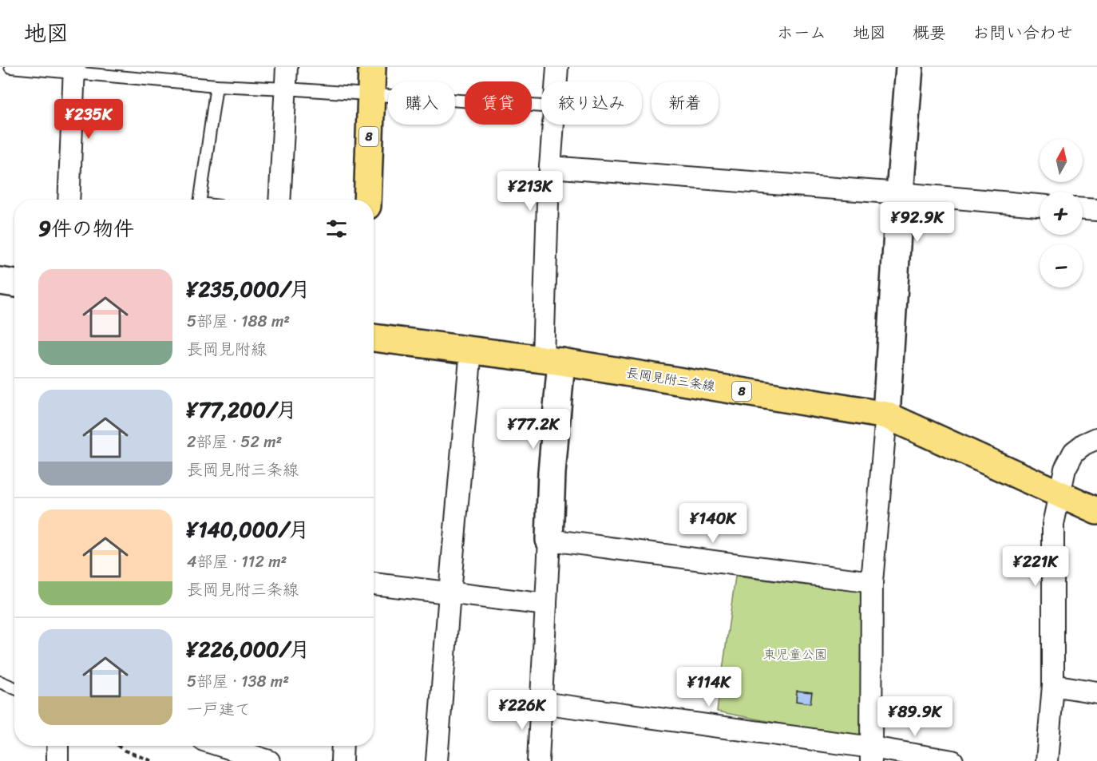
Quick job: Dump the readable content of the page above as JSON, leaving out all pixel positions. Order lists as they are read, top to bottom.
{
  "streets": {
    "main road": ["8", "長岡見附三条線"]
  },
  "parks": ["東児童公園"],
  "north": "top",
  "page": {
    "header": "地図",
    "nav": [
      "ホーム",
      "地図",
      "概要",
      "お問い合わせ"
    ],
    "chip": [
      "購入",
      "賃貸",
      "絞り込み",
      "新着"
    ],
    "price": [
      "¥235K",
      "¥213K",
      "¥92.9K",
      "¥77.2K",
      "¥140K",
      "¥221K",
      "¥114K",
      "¥226K",
      "¥89.9K"
    ],
    "map_buttons": ["+", "−"],
    "heading": "9件の物件",
    "list": [
      {
        "name": "¥235,000/月",
        "note": "5部屋 · 188 m² · 長岡見附線"
      },
      {
        "name": "¥77,200/月",
        "note": "2部屋 · 52 m² · 長岡見附三条線"
      },
      {
        "name": "¥140,000/月",
        "note": "4部屋 · 112 m² · 長岡見附三条線"
      },
      {
        "name": "¥226,000/月",
        "note": "5部屋 · 138 m² · 一戸建て"
      }
    ]
  }
}
